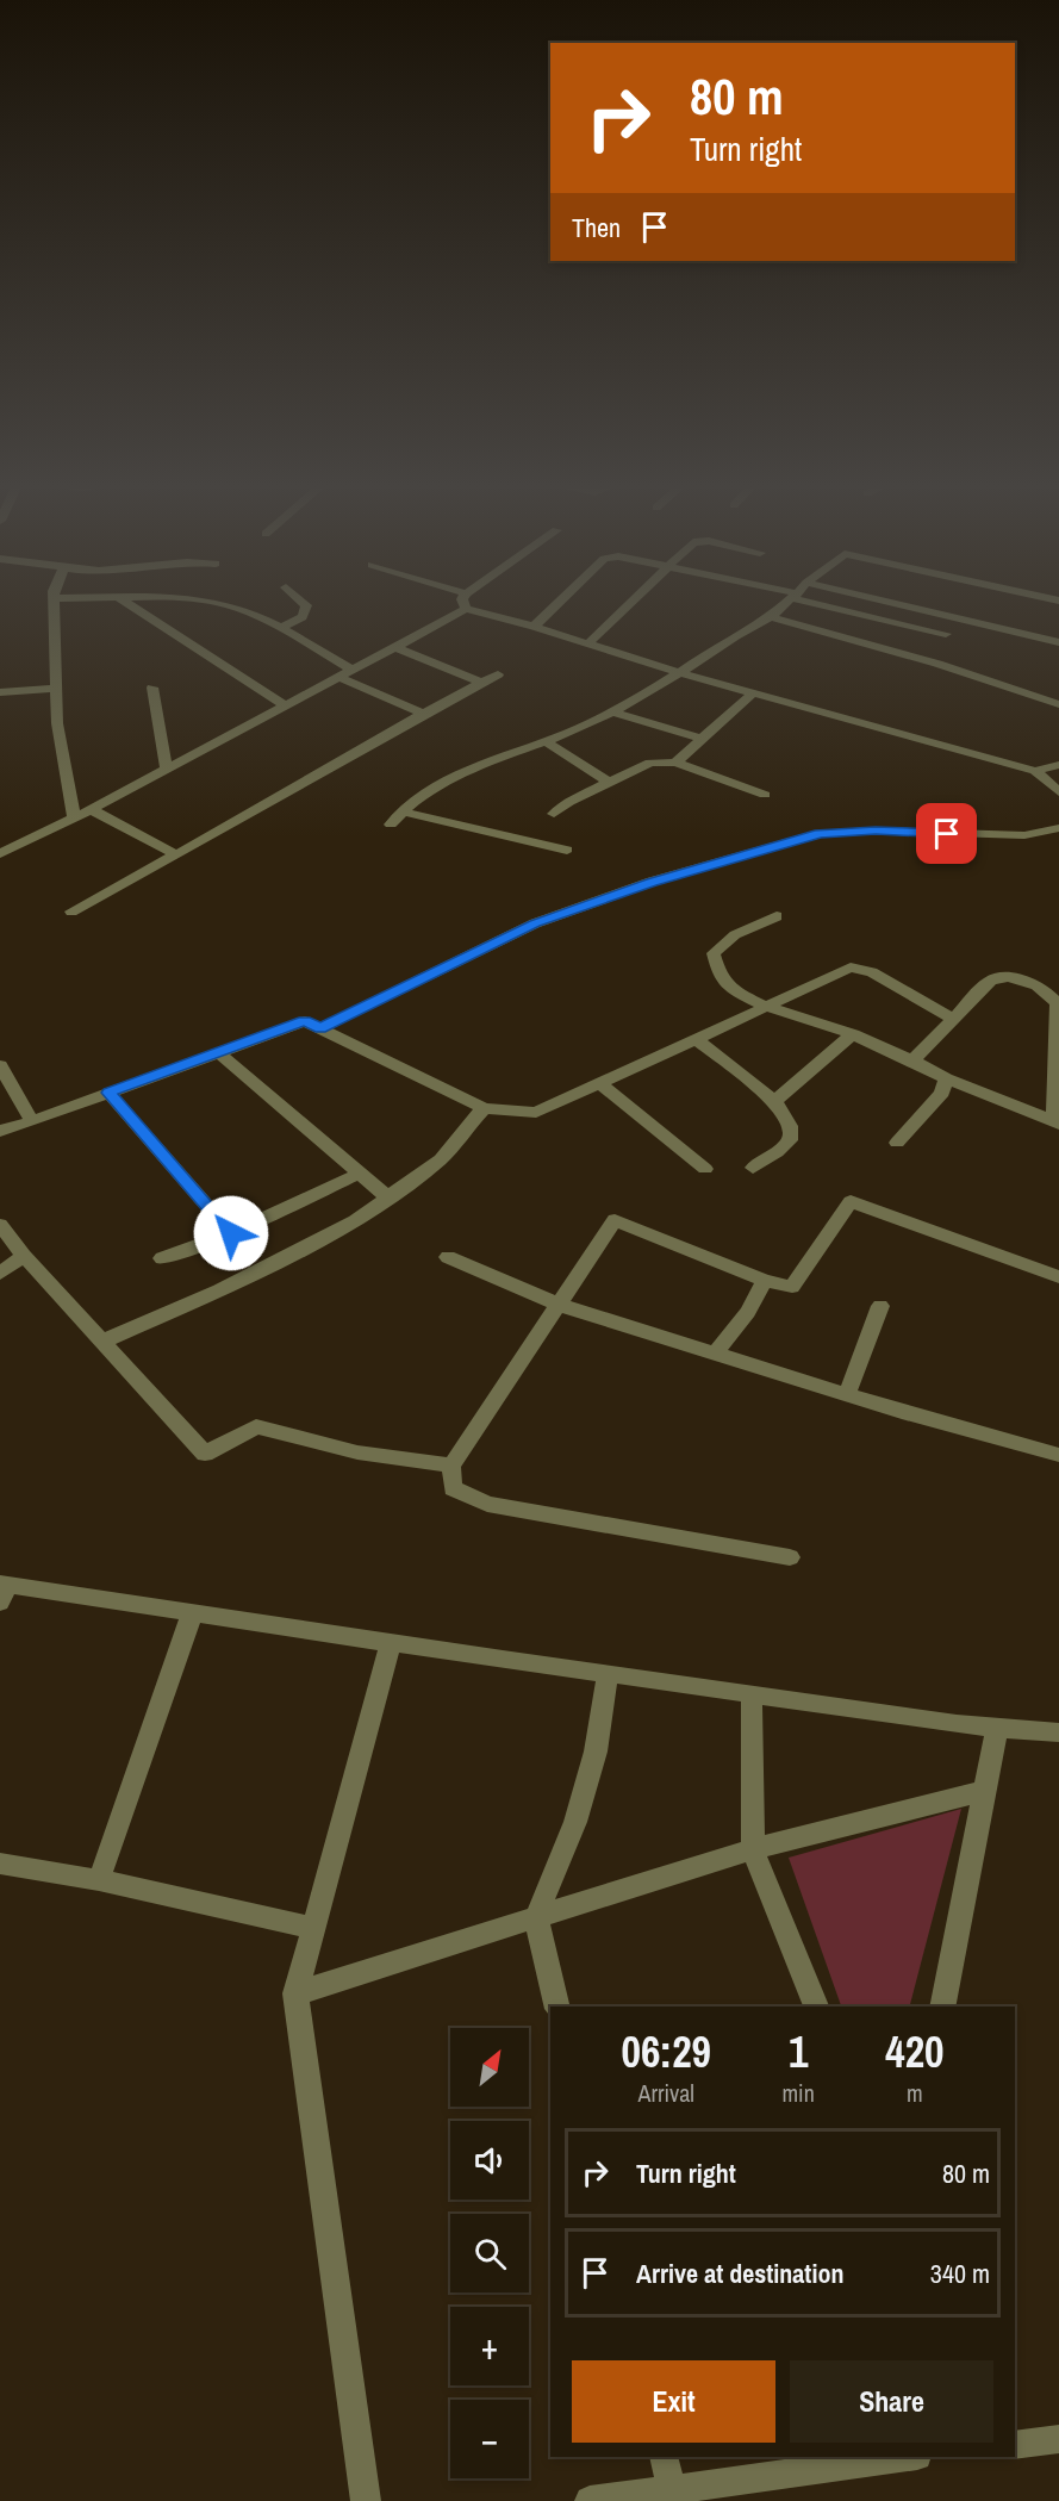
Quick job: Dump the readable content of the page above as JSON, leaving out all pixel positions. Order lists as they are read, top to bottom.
{
  "north": "top right",
  "page": {
    "turn": ["80 m", "Turn right"],
    "then": "Then",
    "eta": [
      "06:29",
      "Arrival",
      "1",
      "min",
      "420",
      "m"
    ],
    "map_buttons": ["+", "−"],
    "list": [
      {
        "name": "Turn right",
        "value": "80 m"
      },
      {
        "name": "Arrive at destination",
        "value": "340 m"
      }
    ],
    "buttons": ["Exit", "Share"]
  }
}
